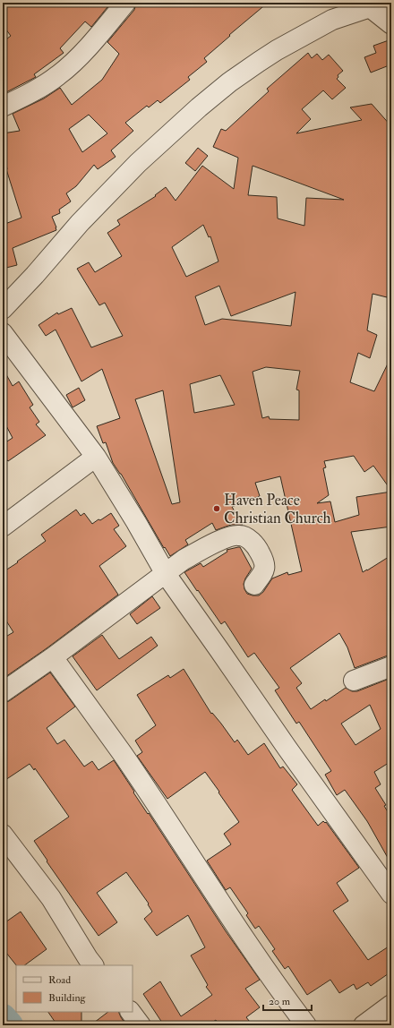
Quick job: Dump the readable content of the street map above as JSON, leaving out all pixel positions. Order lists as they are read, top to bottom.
{
  "places": ["Haven Peace Christian Church"],
  "legend": ["Road", "Building"],
  "scale_bar": "20 m"
}
